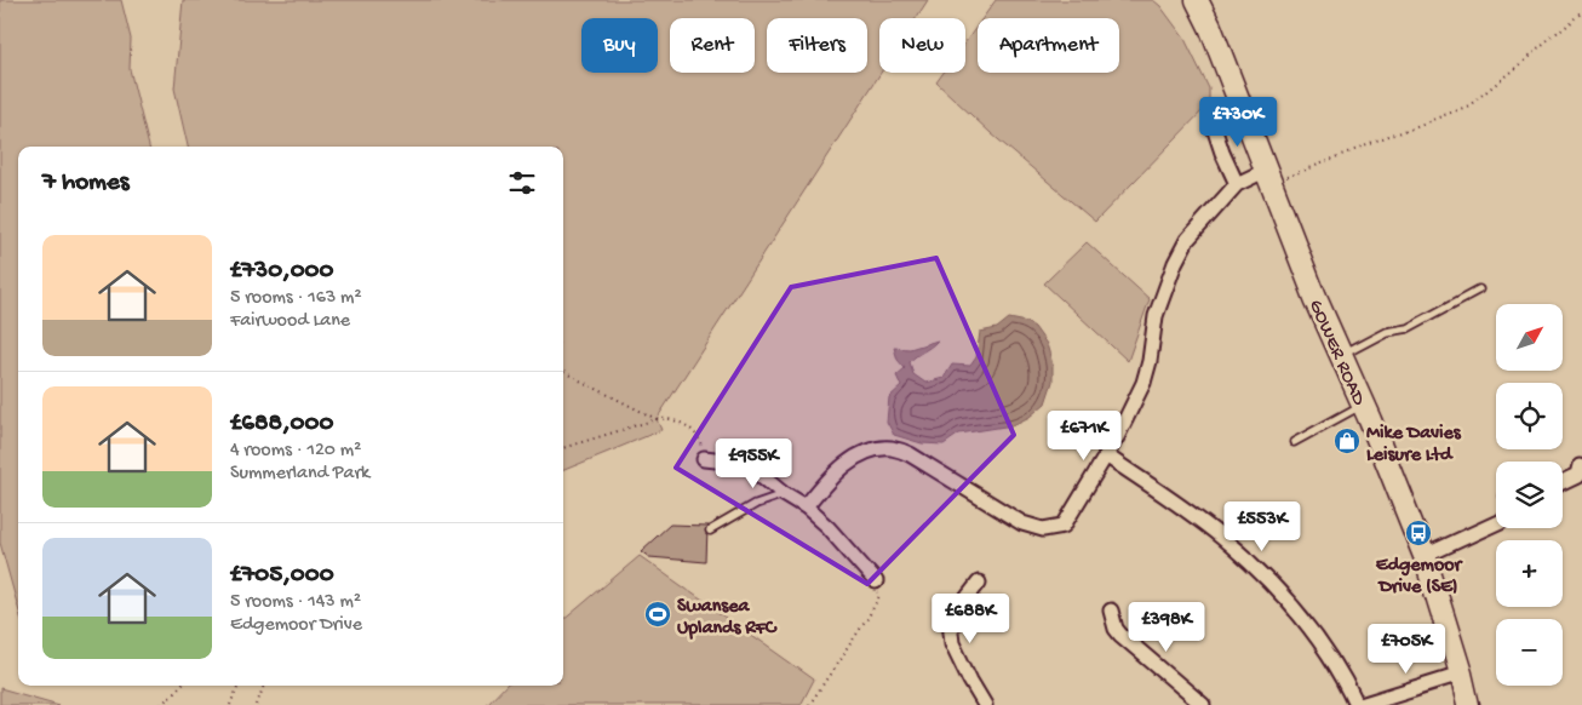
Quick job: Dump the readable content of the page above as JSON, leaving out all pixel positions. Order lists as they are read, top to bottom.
{
  "streets": {
    "main road": ["GOWER ROAD"]
  },
  "places": {
    "shop": ["Mike Davies Leisure Ltd"],
    "bus stop": ["Edgemoor Drive (SE)"],
    "sports": ["Swansea Uplands RFC"]
  },
  "north": "top right",
  "page": {
    "chip": [
      "Buy",
      "Rent",
      "Filters",
      "New",
      "Apartment"
    ],
    "price": [
      "£730K",
      "£671K",
      "£955K",
      "£553K",
      "£688K",
      "£398K",
      "£705K"
    ],
    "heading": "7 homes",
    "list": [
      {
        "name": "£730,000",
        "note": "5 rooms · 163 m² · Fairwood Lane"
      },
      {
        "name": "£688,000",
        "note": "4 rooms · 120 m² · Summerland Park"
      },
      {
        "name": "£705,000",
        "note": "5 rooms · 143 m² · Edgemoor Drive"
      }
    ],
    "map_buttons": ["+", "−"]
  }
}
